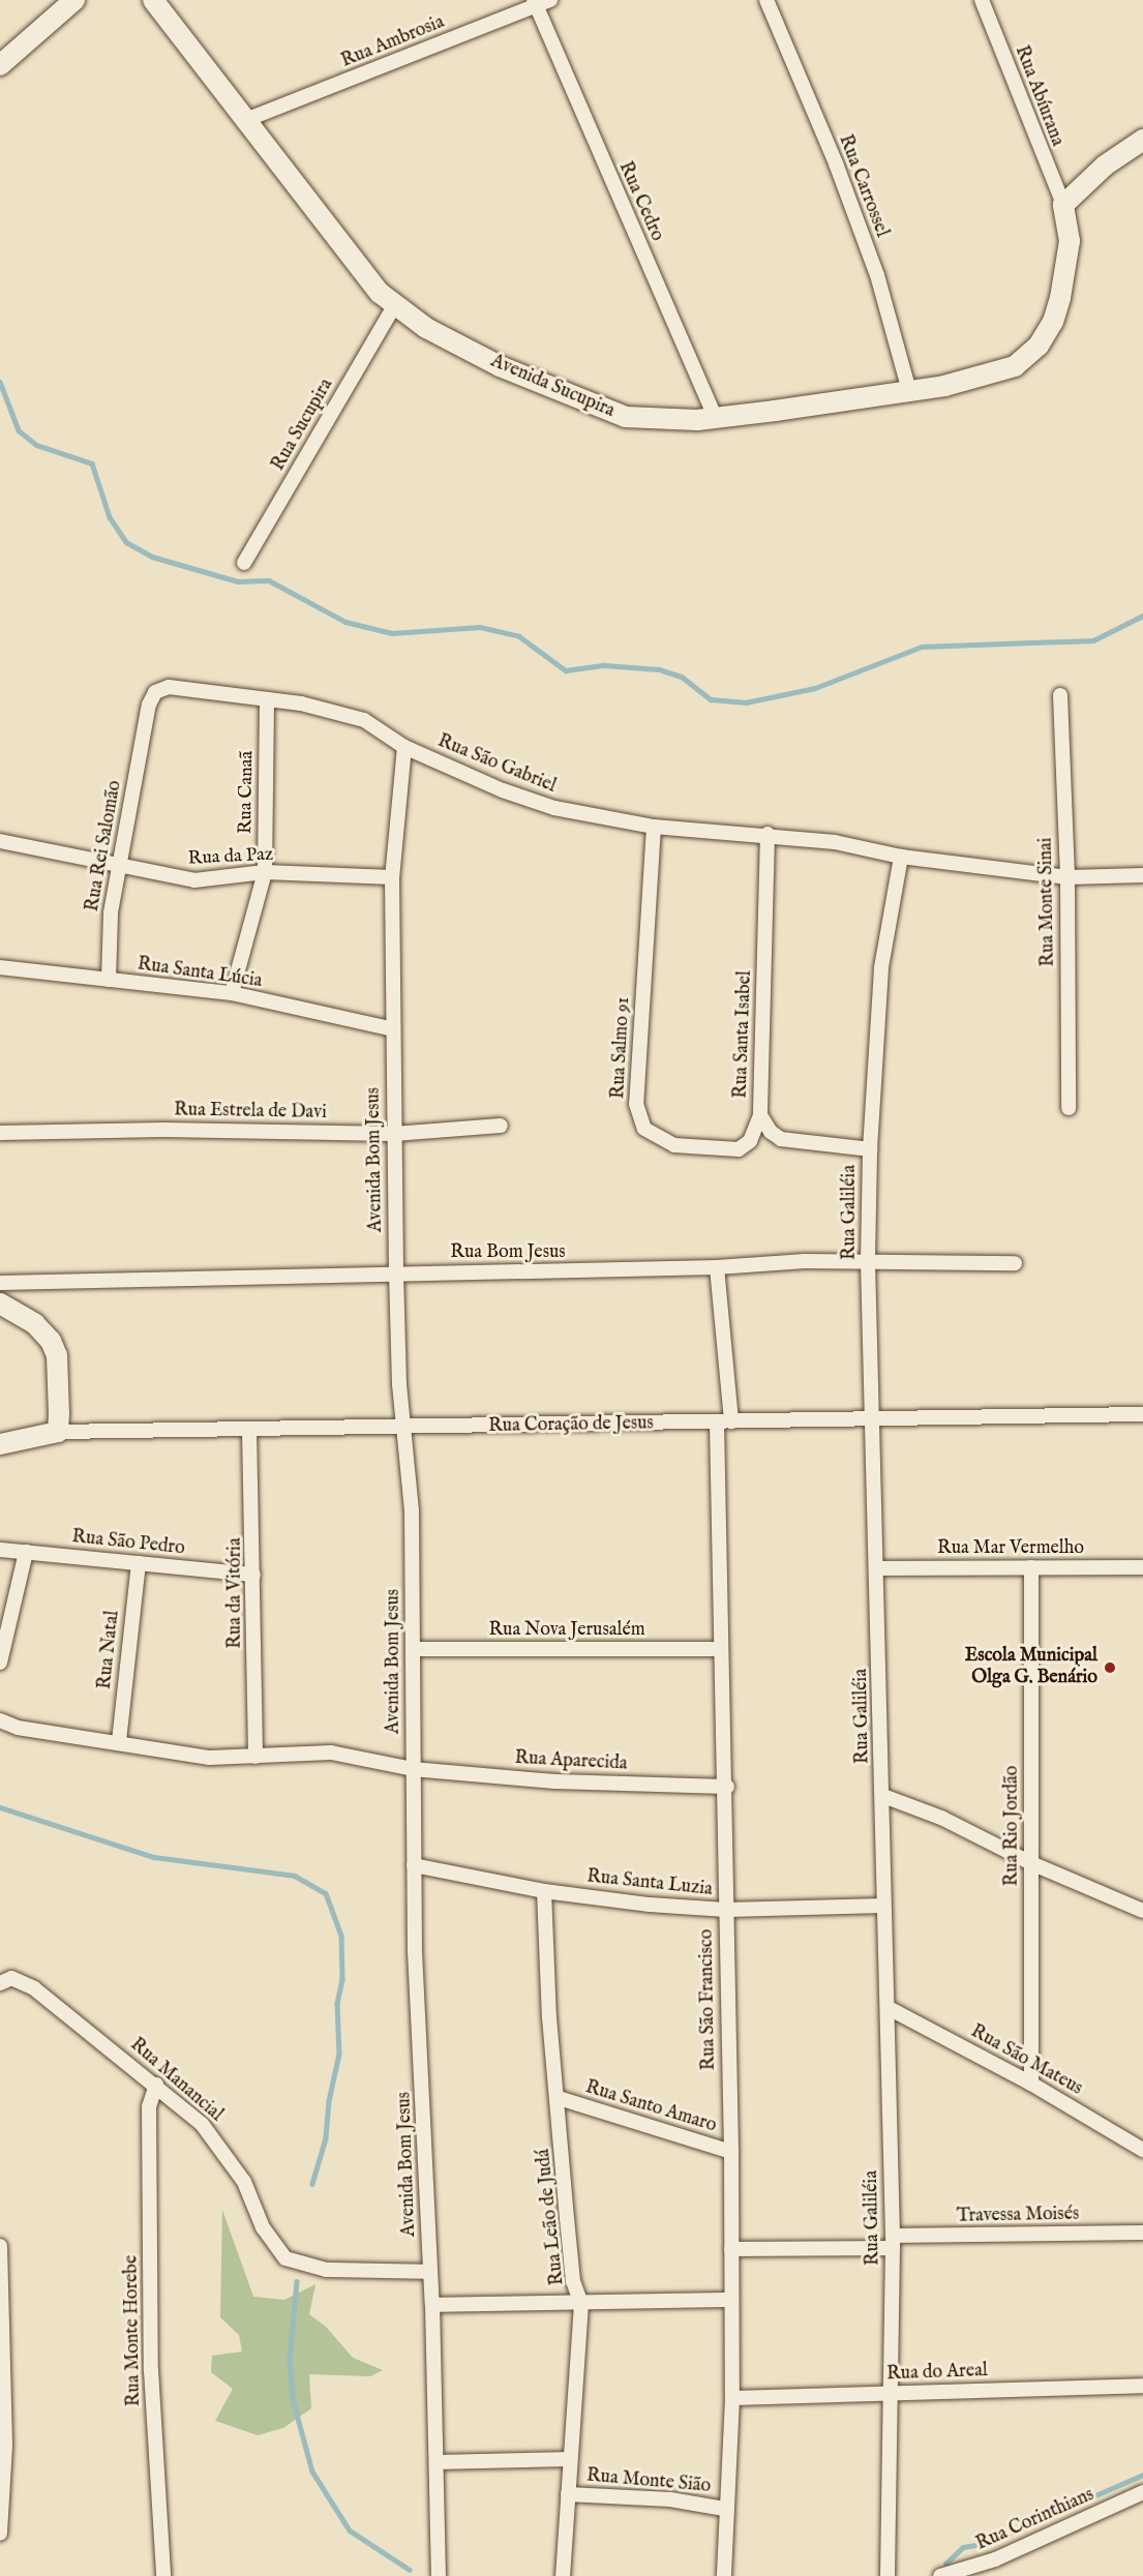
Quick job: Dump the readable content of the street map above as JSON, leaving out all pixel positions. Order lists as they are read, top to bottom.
{
  "streets": {
    "street": [
      "Rua Ambrosia",
      "Rua Abíurana",
      "Rua Carrossel",
      "Rua Cedro",
      "Avenida Sucupira",
      "Rua Sucupira",
      "Rua São Gabriel",
      "Rua Canaã",
      "Rua Rei Salomão",
      "Rua da Paz",
      "Rua Monte Sinai",
      "Rua Santa Lúcia",
      "Rua Santa Isabel",
      "Rua Salmo 91",
      "Rua Estrela de Davi",
      "Avenida Bom Jesus",
      "Rua Galiléia",
      "Rua Bom Jesus",
      "Rua Coração de Jesus",
      "Rua São Pedro",
      "Rua Mar Vermelho",
      "Rua da Vitória",
      "Rua Nova Jerusalém",
      "Rua Natal",
      "Rua Aparecida",
      "Rua Rio Jordão",
      "Rua Santa Luzia",
      "Rua São Francisco",
      "Rua São Mateus",
      "Rua Manancial",
      "Rua Santo Amaro",
      "Travessa Moisés",
      "Rua Leão de Judá",
      "Rua Monte Horebe",
      "Rua do Areal",
      "Rua Monte Sião",
      "Rua Corinthians"
    ]
  },
  "crossings": [
    ["Rua Ambrosia", "Rua Cedro"],
    ["Rua Ambrosia", "Avenida Sucupira"],
    ["Rua Abíurana", "Avenida Sucupira"],
    ["Rua Carrossel", "Avenida Sucupira"],
    ["Rua Cedro", "Avenida Sucupira"],
    ["Avenida Sucupira", "Rua Sucupira"],
    ["Rua São Gabriel", "Rua Canaã"],
    ["Rua São Gabriel", "Rua Rei Salomão"],
    ["Rua São Gabriel", "Rua Monte Sinai"],
    ["Rua São Gabriel", "Rua Santa Isabel"],
    ["Rua São Gabriel", "Rua Salmo 91"],
    ["Rua São Gabriel", "Avenida Bom Jesus"],
    ["Rua São Gabriel", "Rua Galiléia"],
    ["Rua Canaã", "Rua da Paz"],
    ["Rua Canaã", "Rua Santa Lúcia"],
    ["Rua Rei Salomão", "Rua da Paz"],
    ["Rua Rei Salomão", "Rua Santa Lúcia"],
    ["Rua da Paz", "Avenida Bom Jesus"],
    ["Rua Santa Lúcia", "Avenida Bom Jesus"],
    ["Rua Santa Isabel", "Rua Salmo 91"],
    ["Rua Santa Isabel", "Rua Galiléia"],
    ["Rua Estrela de Davi", "Avenida Bom Jesus"],
    ["Avenida Bom Jesus", "Rua Bom Jesus"],
    ["Avenida Bom Jesus", "Rua Coração de Jesus"],
    ["Avenida Bom Jesus", "Rua Nova Jerusalém"],
    ["Avenida Bom Jesus", "Rua Aparecida"],
    ["Avenida Bom Jesus", "Rua Santa Luzia"],
    ["Avenida Bom Jesus", "Rua Manancial"],
    ["Avenida Bom Jesus", "Rua Monte Sião"],
    ["Rua Galiléia", "Rua Bom Jesus"],
    ["Rua Galiléia", "Rua Coração de Jesus"],
    ["Rua Galiléia", "Rua Mar Vermelho"],
    ["Rua Galiléia", "Rua Santa Luzia"],
    ["Rua Galiléia", "Rua São Mateus"],
    ["Rua Galiléia", "Travessa Moisés"],
    ["Rua Galiléia", "Rua do Areal"],
    ["Rua Bom Jesus", "Rua São Francisco"],
    ["Rua Coração de Jesus", "Rua da Vitória"],
    ["Rua Coração de Jesus", "Rua São Francisco"],
    ["Rua São Pedro", "Rua da Vitória"],
    ["Rua São Pedro", "Rua Natal"],
    ["Rua Mar Vermelho", "Rua Rio Jordão"],
    ["Rua da Vitória", "Rua Aparecida"],
    ["Rua Nova Jerusalém", "Rua São Francisco"],
    ["Rua Natal", "Rua Aparecida"],
    ["Rua Aparecida", "Rua São Francisco"],
    ["Rua Rio Jordão", "Rua São Mateus"],
    ["Rua Santa Luzia", "Rua São Francisco"],
    ["Rua Santa Luzia", "Rua Leão de Judá"],
    ["Rua São Francisco", "Rua Santo Amaro"],
    ["Rua São Francisco", "Travessa Moisés"],
    ["Rua São Francisco", "Rua do Areal"],
    ["Rua São Francisco", "Rua Monte Sião"],
    ["Rua Manancial", "Rua Monte Horebe"],
    ["Rua Santo Amaro", "Rua Leão de Judá"],
    ["Rua Leão de Judá", "Rua Monte Sião"]
  ],
  "places": ["Escola Municipal Olga G. Benário"]
}
